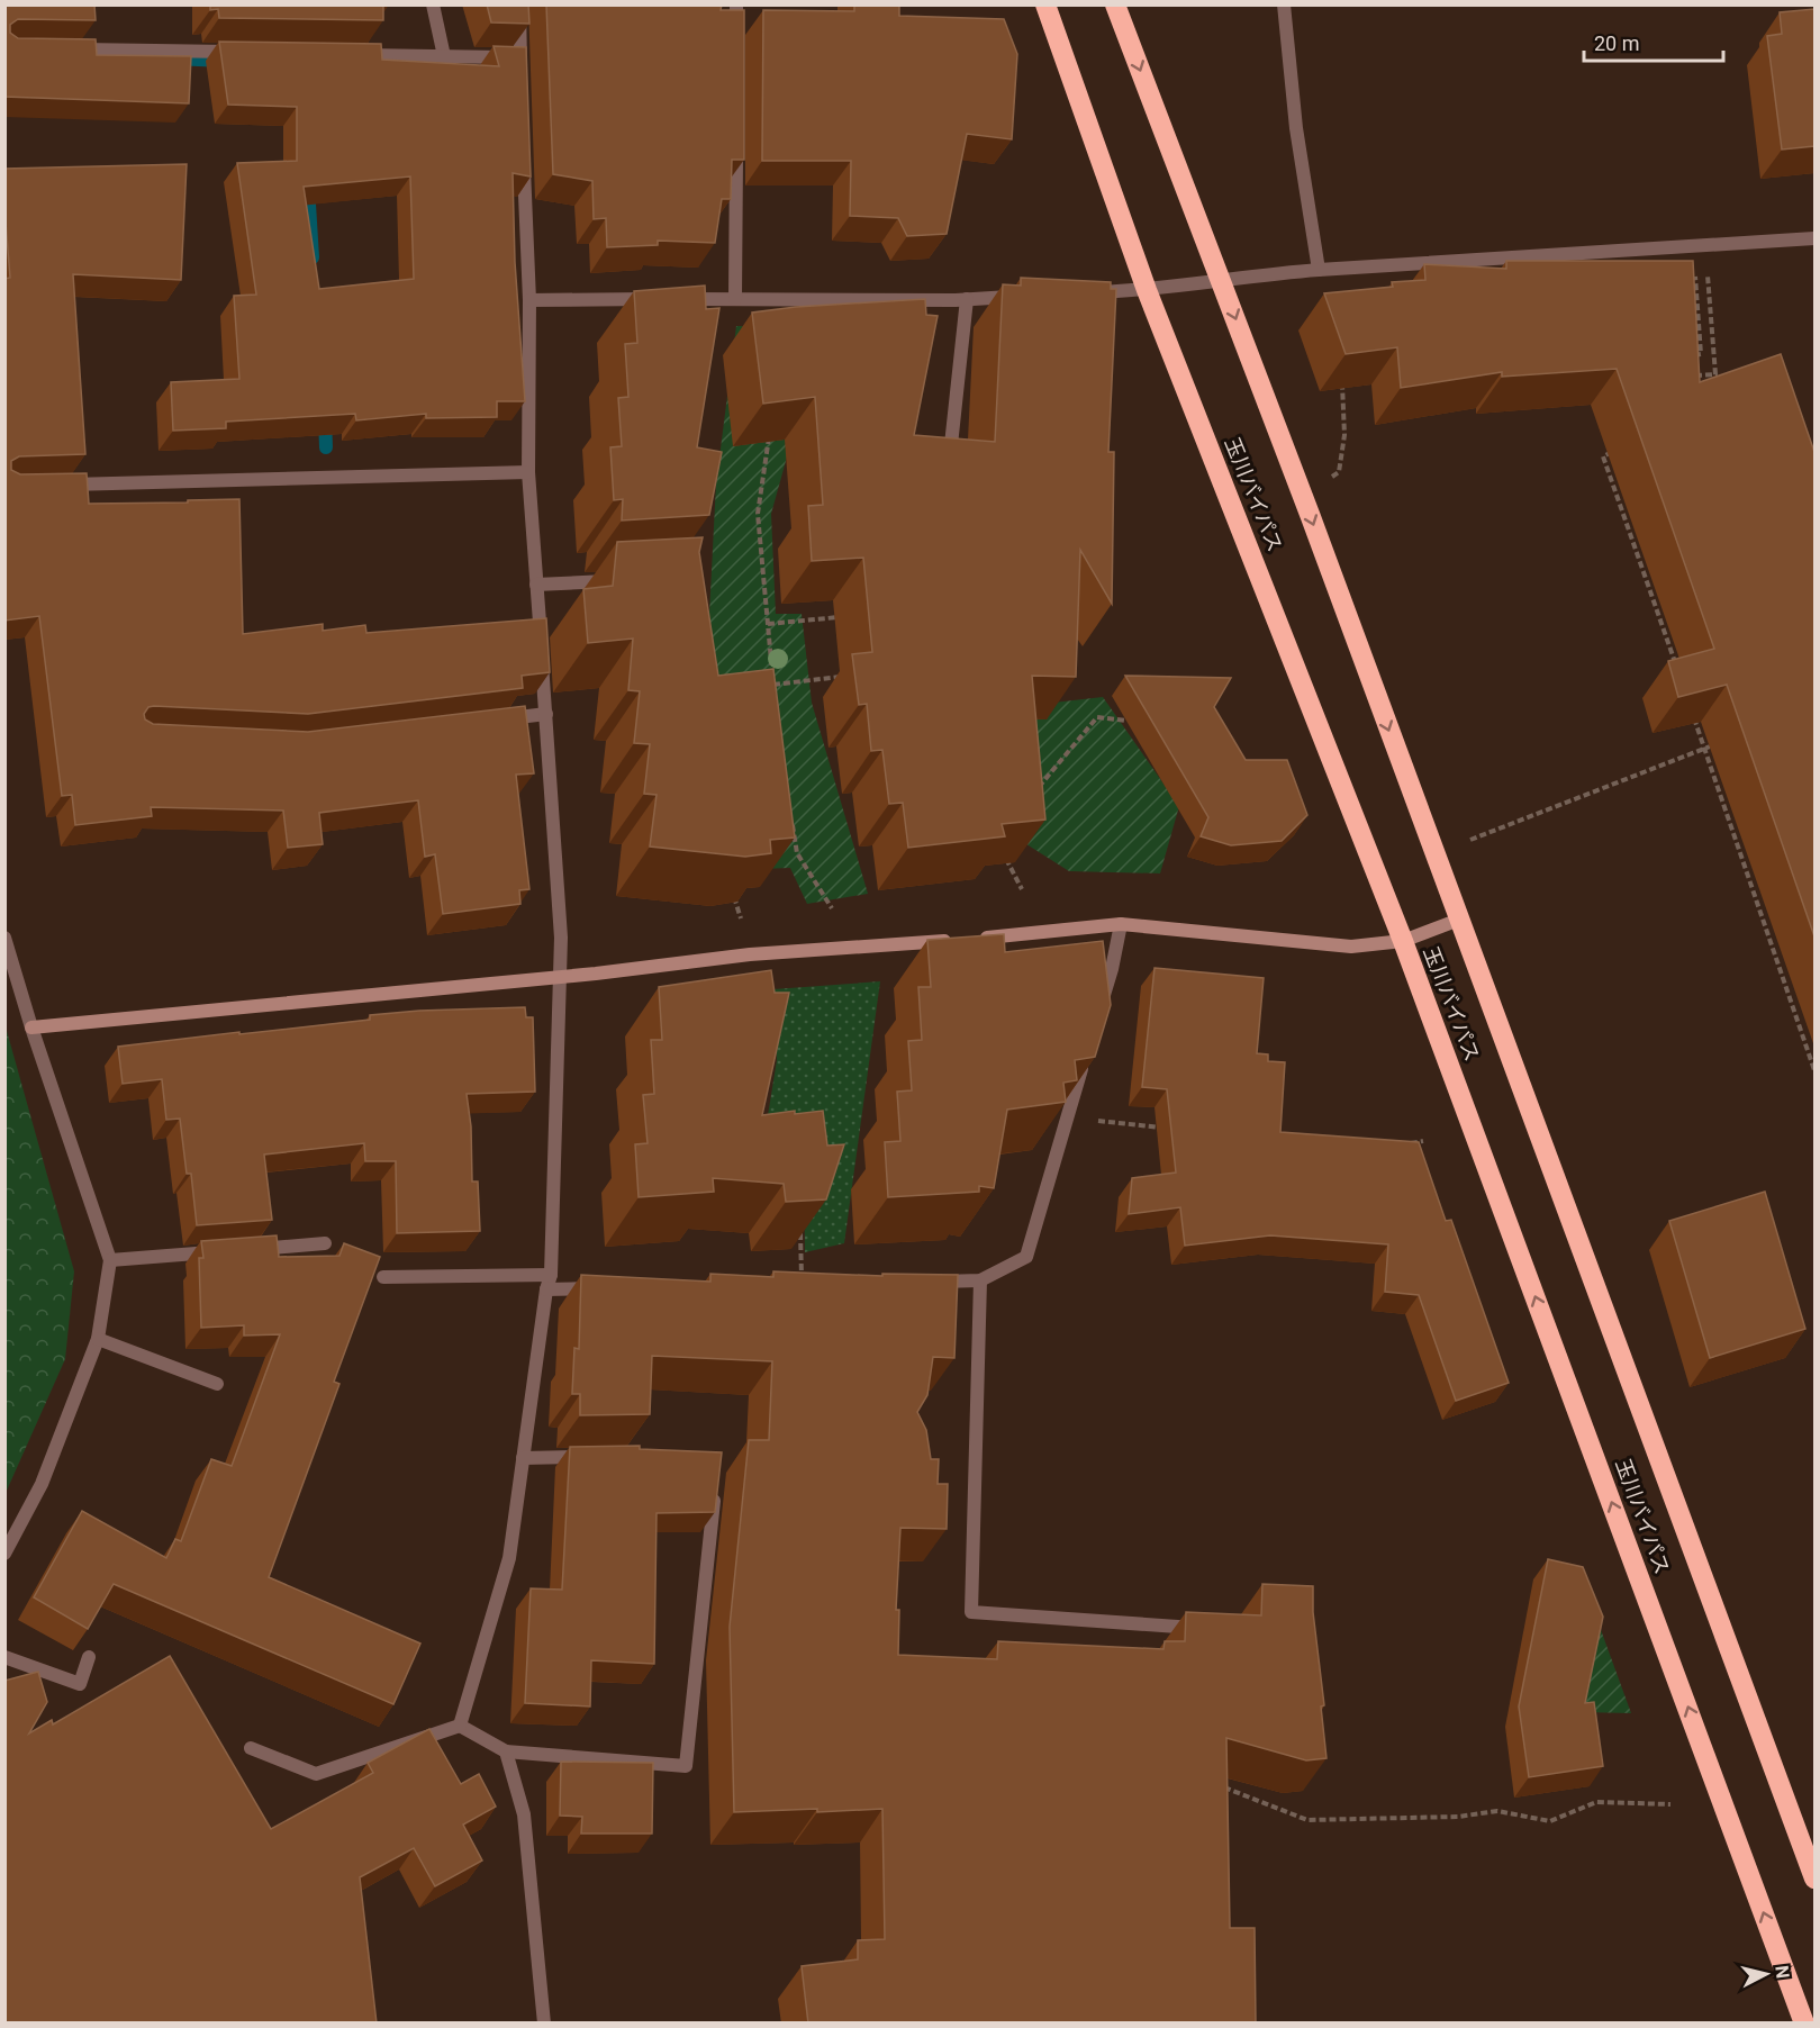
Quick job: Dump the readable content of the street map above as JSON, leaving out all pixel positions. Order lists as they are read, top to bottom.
{
  "streets": {
    "highway": ["玉川バイパス"]
  },
  "scale_bar": "20 m",
  "north": "right"
}
